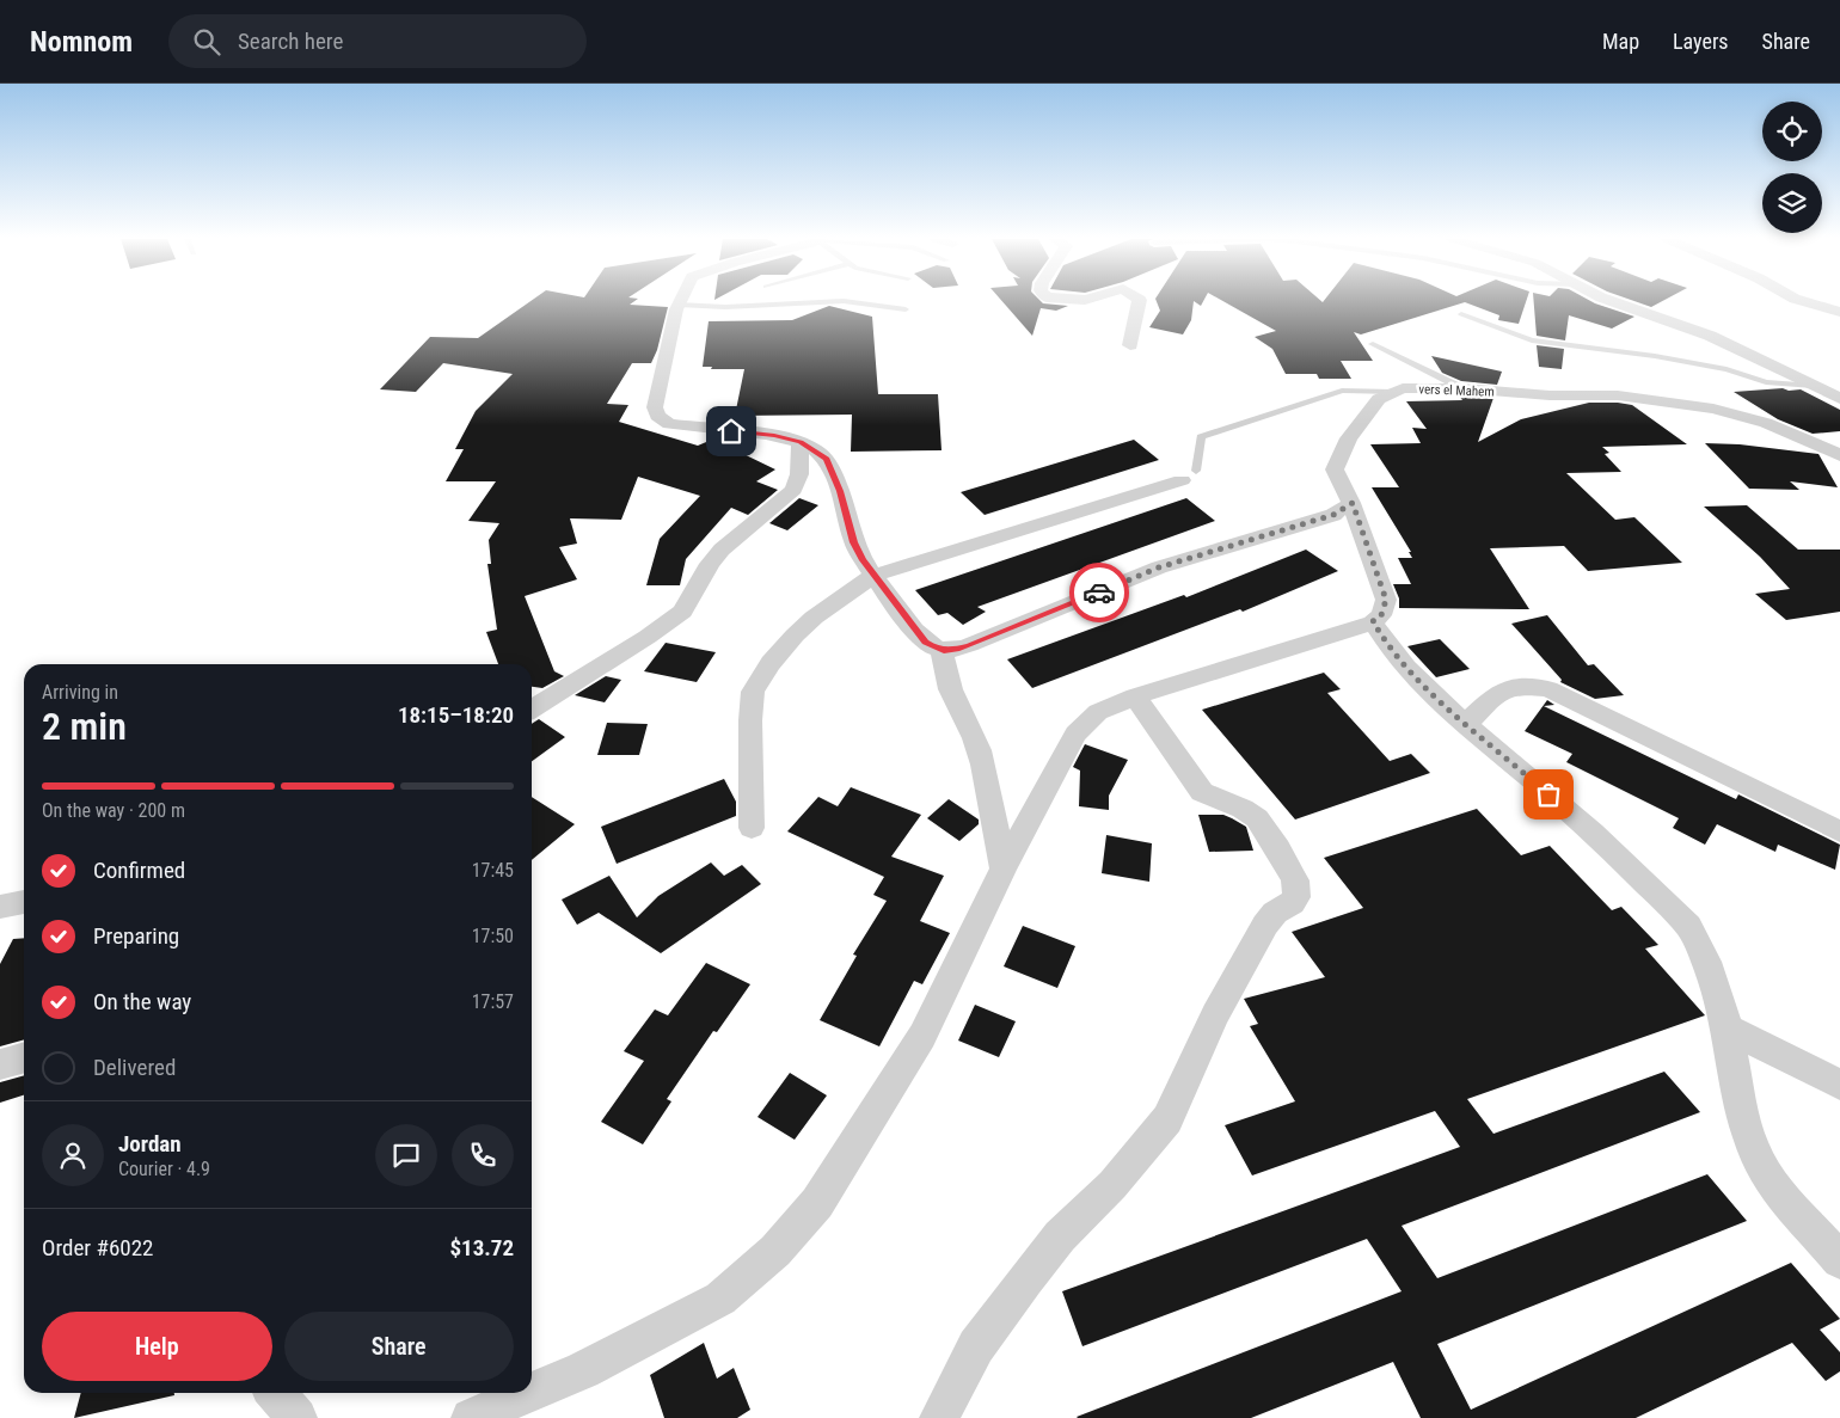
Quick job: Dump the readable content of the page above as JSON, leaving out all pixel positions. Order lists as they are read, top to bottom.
{
  "streets": {
    "street": ["vers el Mahem"]
  },
  "page": {
    "header": "Nomnom",
    "search": "Search here",
    "nav": ["Map", "Layers", "Share"],
    "heading": ["2 min", "Arriving in", "18:15–18:20"],
    "panel": [
      "Jordan",
      "Courier · 4.9",
      "Order #6022",
      "$13.72"
    ],
    "bar": "On the way · 200 m",
    "list": [
      ["Confirmed", "17:45"],
      ["Preparing", "17:50"],
      ["On the way", "17:57"],
      "Delivered"
    ],
    "buttons": ["Help", "Share"]
  }
}
